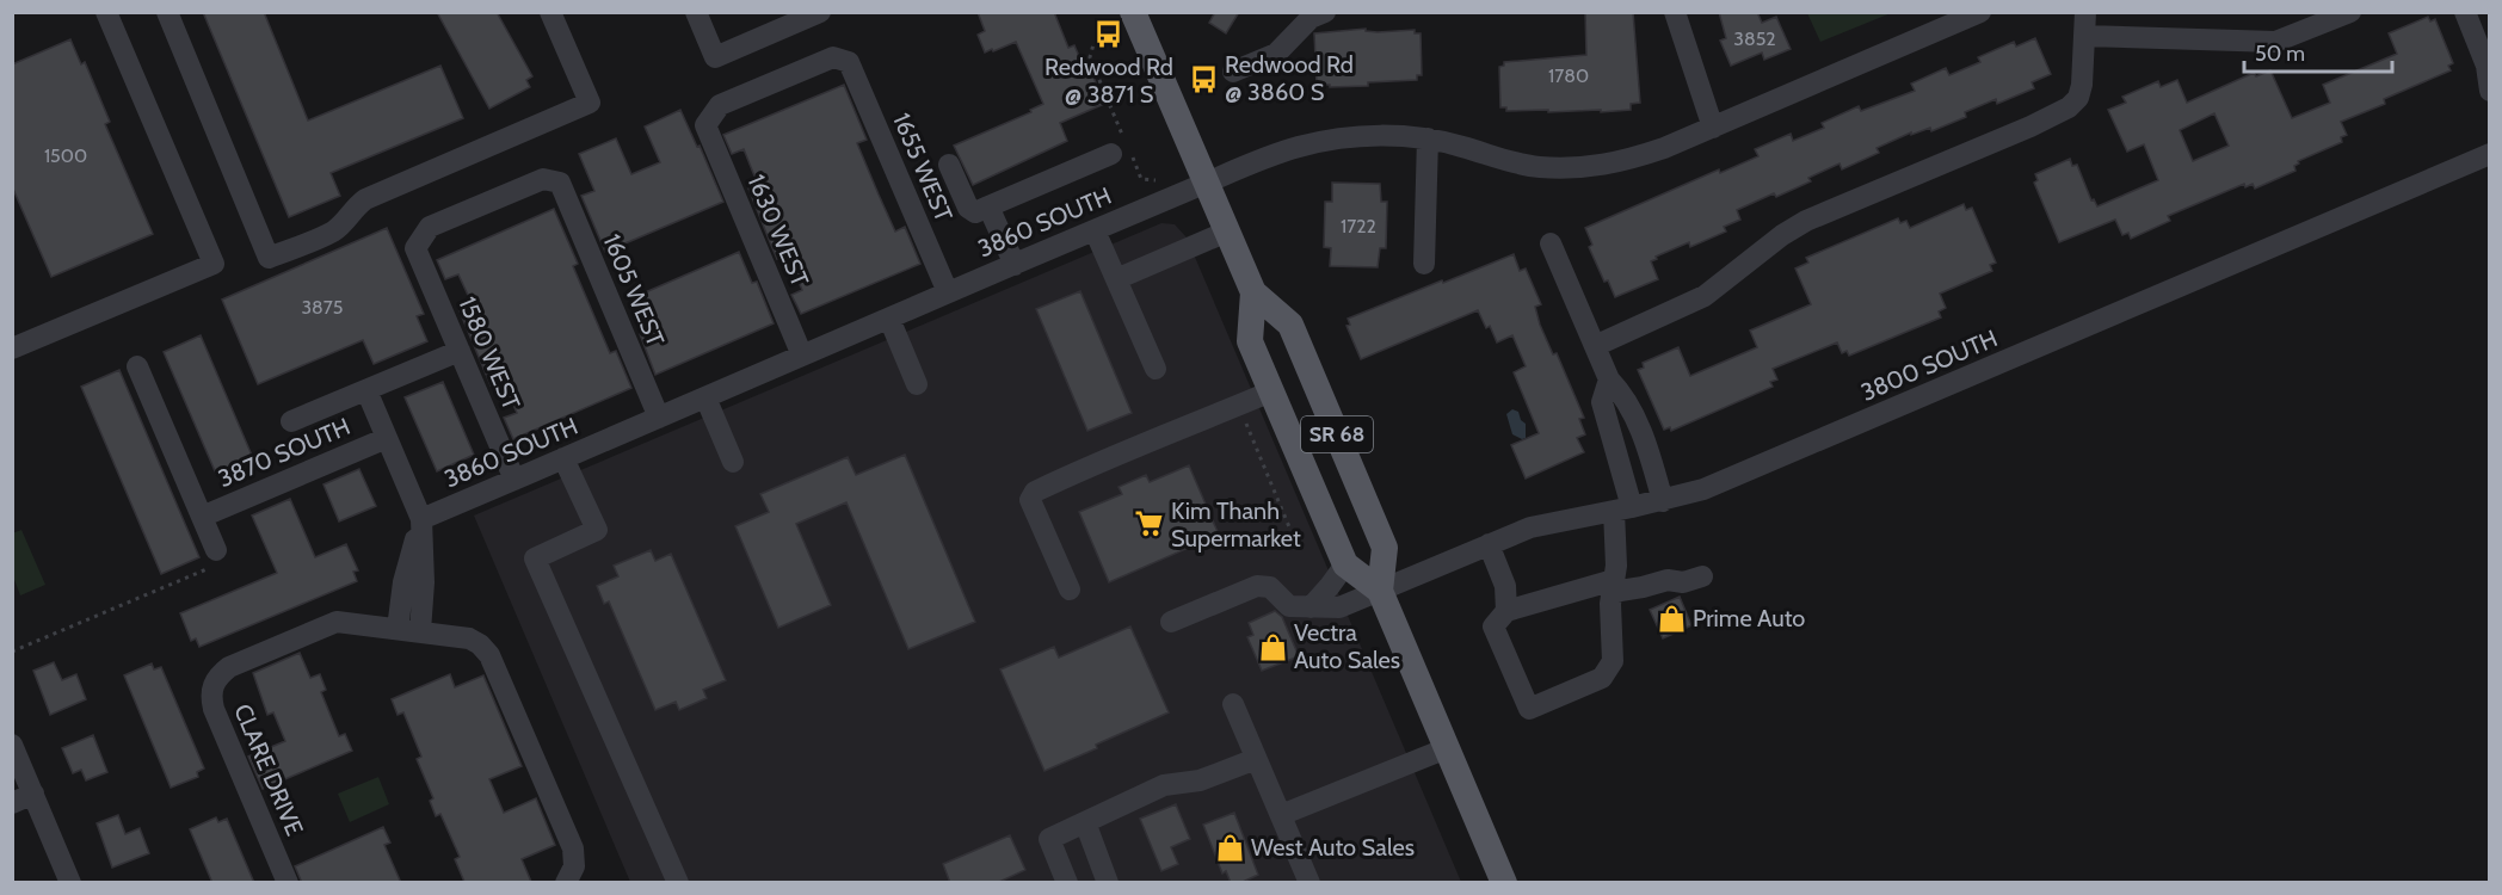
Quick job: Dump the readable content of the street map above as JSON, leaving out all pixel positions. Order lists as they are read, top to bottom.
{
  "streets": {
    "main road": ["SR 68"],
    "street": [
      "1655 WEST",
      "3860 SOUTH",
      "1630 WEST",
      "1605 WEST",
      "1580 WEST",
      "3800 SOUTH",
      "3870 SOUTH",
      "CLARE DRIVE"
    ]
  },
  "crossings": [
    ["1655 WEST", "3860 SOUTH"],
    ["1655 WEST", "1630 WEST"],
    ["3860 SOUTH", "1630 WEST"],
    ["3860 SOUTH", "1605 WEST"],
    ["3860 SOUTH", "1580 WEST"],
    ["3860 SOUTH", "SR 68"],
    ["1605 WEST", "1580 WEST"],
    ["3800 SOUTH", "SR 68"]
  ],
  "places": {
    "bus stop": ["Redwood Rd @ 3871 S", "Redwood Rd @ 3860 S"],
    "supermarket": ["Kim Thanh Supermarket"],
    "shop": ["Prime Auto", "Vectra Auto Sales", "West Auto Sales"]
  },
  "house_numbers": [
    "3852",
    "1780",
    "1500",
    "1722",
    "3875"
  ],
  "scale_bar": "50 m"
}
